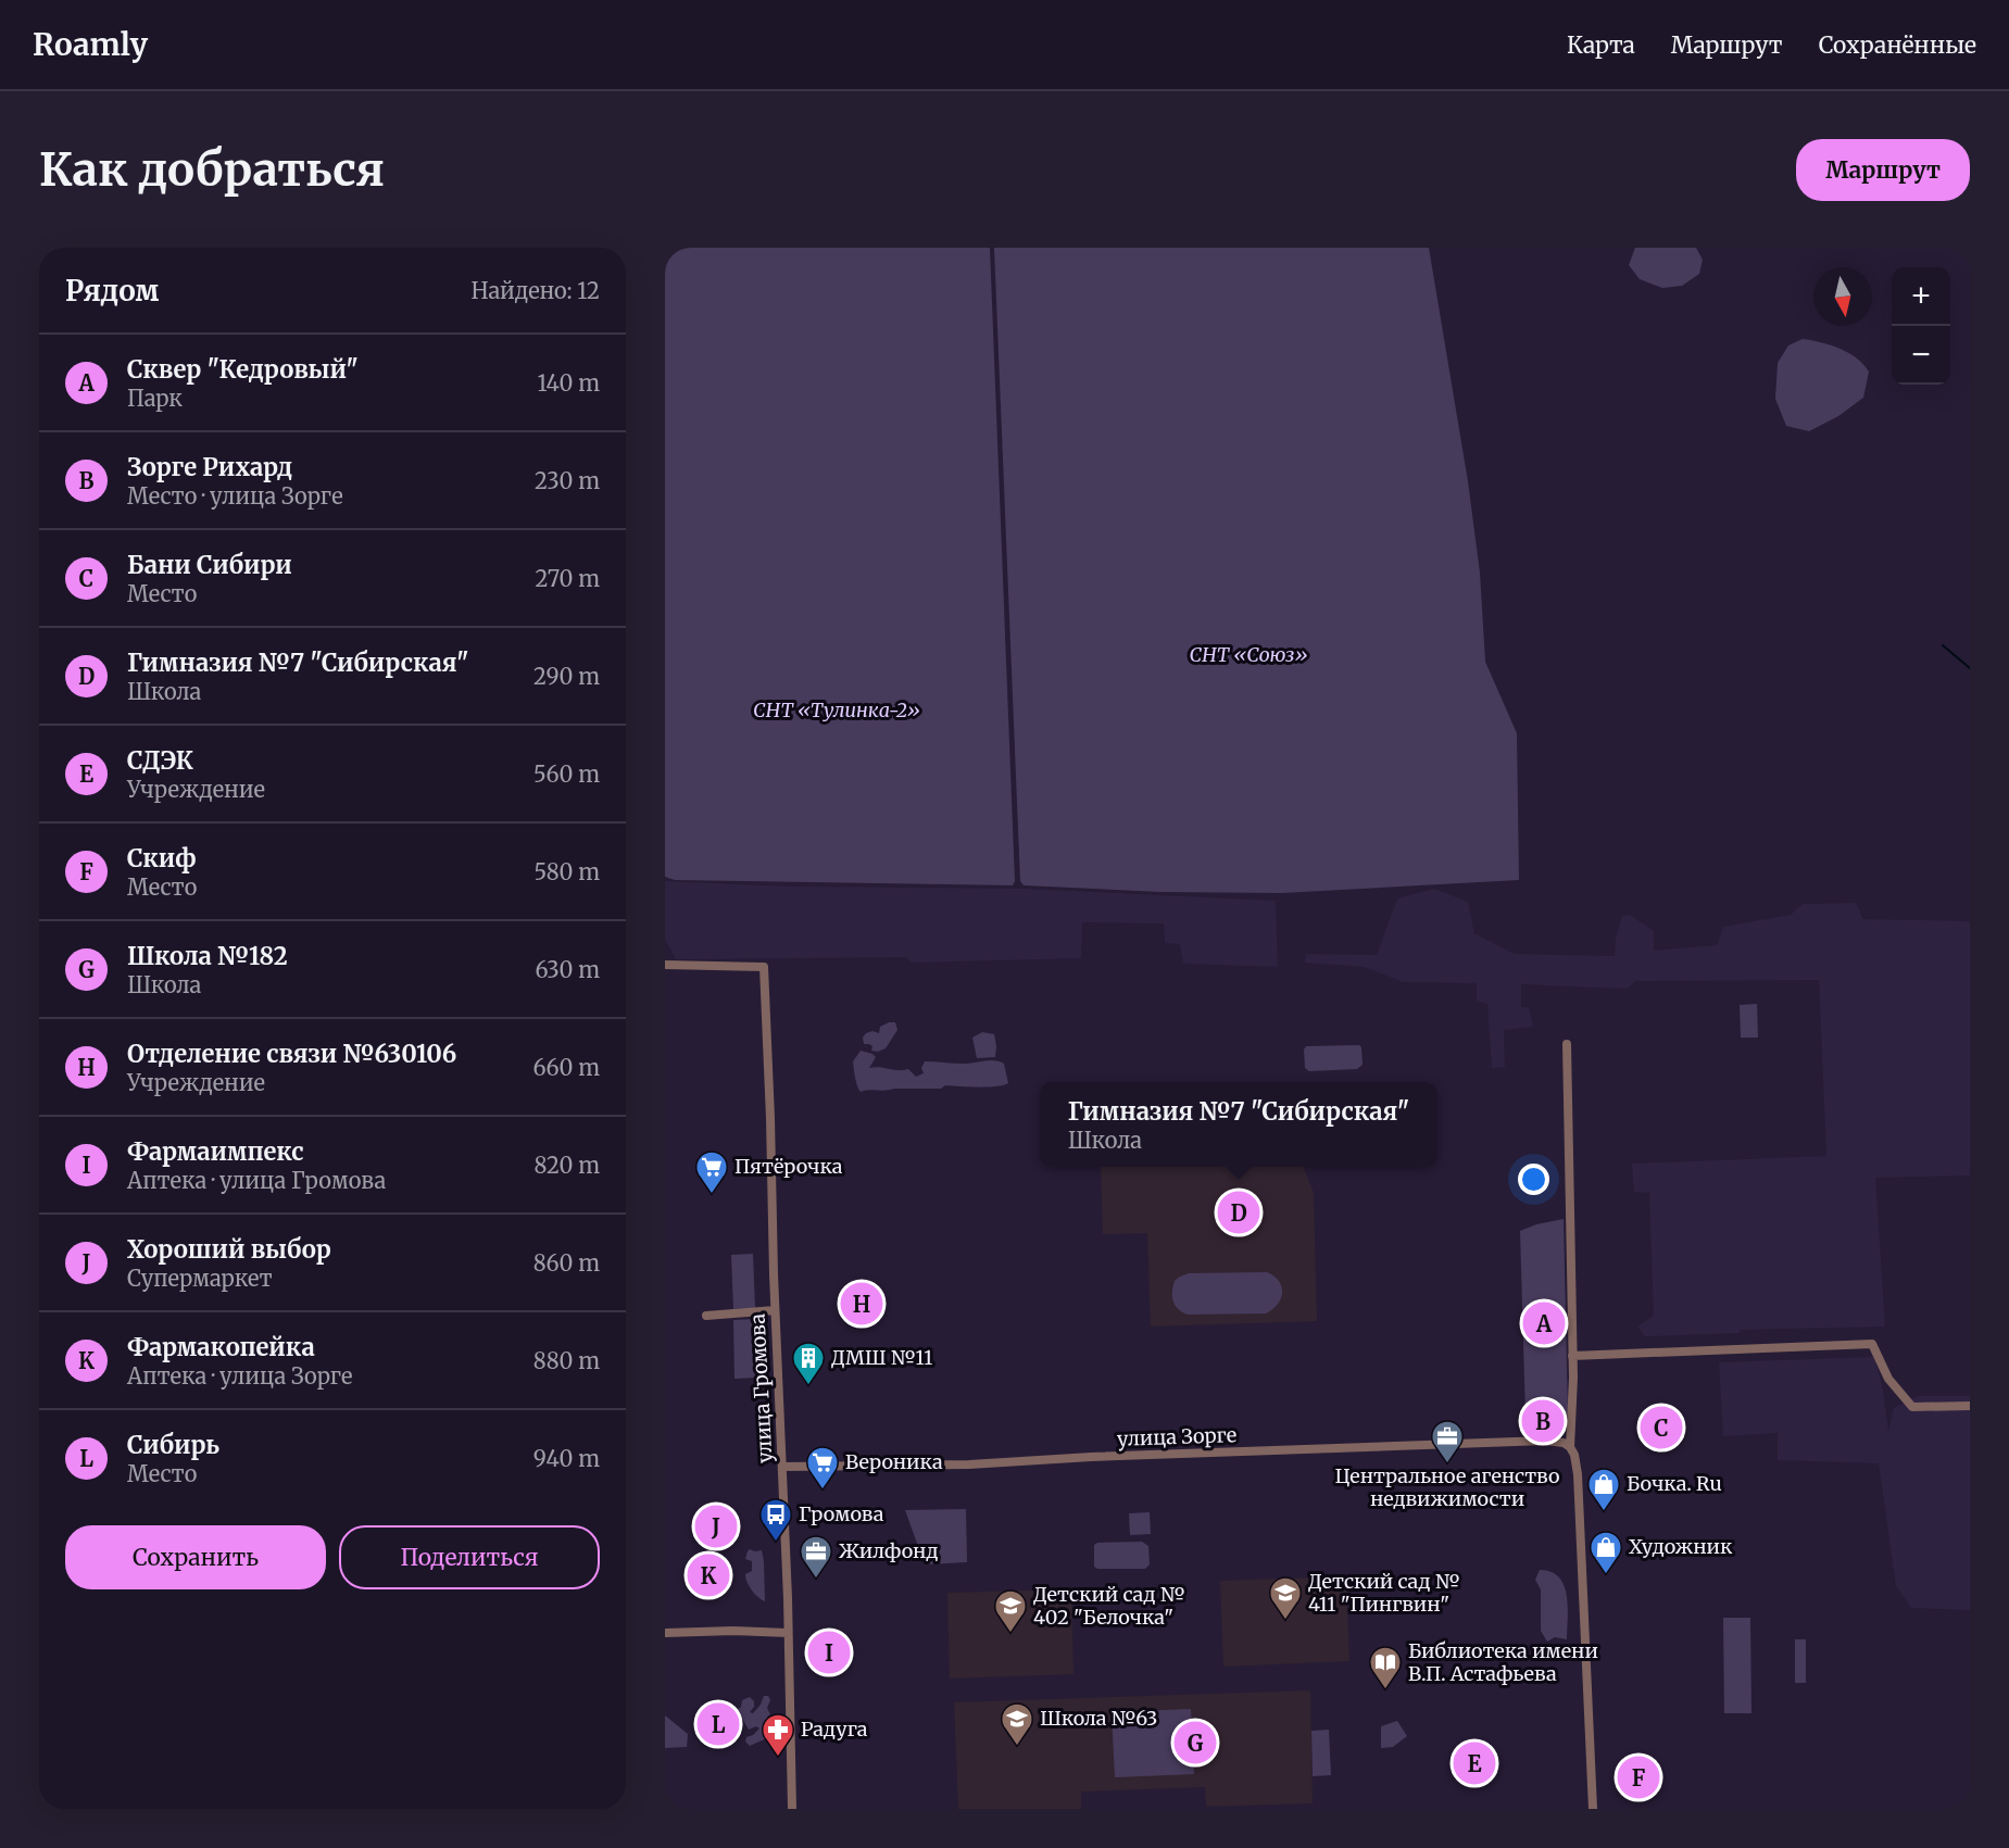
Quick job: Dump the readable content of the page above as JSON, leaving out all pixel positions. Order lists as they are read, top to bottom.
{
  "streets": {
    "street": ["улица Громова", "улица Зорге"]
  },
  "crossings": [
    ["улица Громова", "улица Зорге"]
  ],
  "parks": ["СНТ «Союз»", "СНТ «Тулинка-2»"],
  "places": {
    "supermarket": ["Пятёрочка", "Вероника"],
    "building": ["ДМШ №11"],
    "office": ["Центральное агенство недвижимости", "Жилфонд"],
    "shop": ["Бочка. Ru", "Художник"],
    "bus stop": ["Громова"],
    "school or university": ["Детский сад № 411 \"Пингвин\"", "Детский сад № 402 \"Белочка\"", "Школа №63"],
    "library": ["Библиотека имени В.П. Астафьева"],
    "pharmacy": ["Радуга"]
  },
  "north": "bottom",
  "page": {
    "header": "Roamly",
    "nav": ["Карта", "Маршрут", "Сохранённые"],
    "buttons": [
      "Маршрут",
      ["Сохранить", "Поделиться"]
    ],
    "title": "Как добраться",
    "heading": ["Рядом", "Найдено: 12"],
    "map_buttons": ["+", "−"],
    "list": [
      {
        "mark": "A",
        "name": "Сквер \"Кедровый\"",
        "note": "Парк",
        "value": "140 m"
      },
      {
        "mark": "B",
        "name": "Зорге Рихард",
        "note": "Место · улица Зорге",
        "value": "230 m"
      },
      {
        "mark": "C",
        "name": "Бани Сибири",
        "note": "Место",
        "value": "270 m"
      },
      {
        "mark": "D",
        "name": "Гимназия №7 \"Сибирская\"",
        "note": "Школа",
        "value": "290 m"
      },
      {
        "mark": "E",
        "name": "СДЭК",
        "note": "Учреждение",
        "value": "560 m"
      },
      {
        "mark": "F",
        "name": "Скиф",
        "note": "Место",
        "value": "580 m"
      },
      {
        "mark": "G",
        "name": "Школа №182",
        "note": "Школа",
        "value": "630 m"
      },
      {
        "mark": "H",
        "name": "Отделение связи №630106",
        "note": "Учреждение",
        "value": "660 m"
      },
      {
        "mark": "I",
        "name": "Фармаимпекс",
        "note": "Аптека · улица Громова",
        "value": "820 m"
      },
      {
        "mark": "J",
        "name": "Хороший выбор",
        "note": "Супермаркет",
        "value": "860 m"
      },
      {
        "mark": "K",
        "name": "Фармакопейка",
        "note": "Аптека · улица Зорге",
        "value": "880 m"
      },
      {
        "mark": "L",
        "name": "Сибирь",
        "note": "Место",
        "value": "940 m"
      }
    ],
    "popup": ["Гимназия №7 \"Сибирская\"", "Школа"],
    "pins": [
      "D",
      "H",
      "A",
      "B",
      "C",
      "J",
      "K",
      "I",
      "L",
      "G",
      "E",
      "F"
    ]
  }
}
